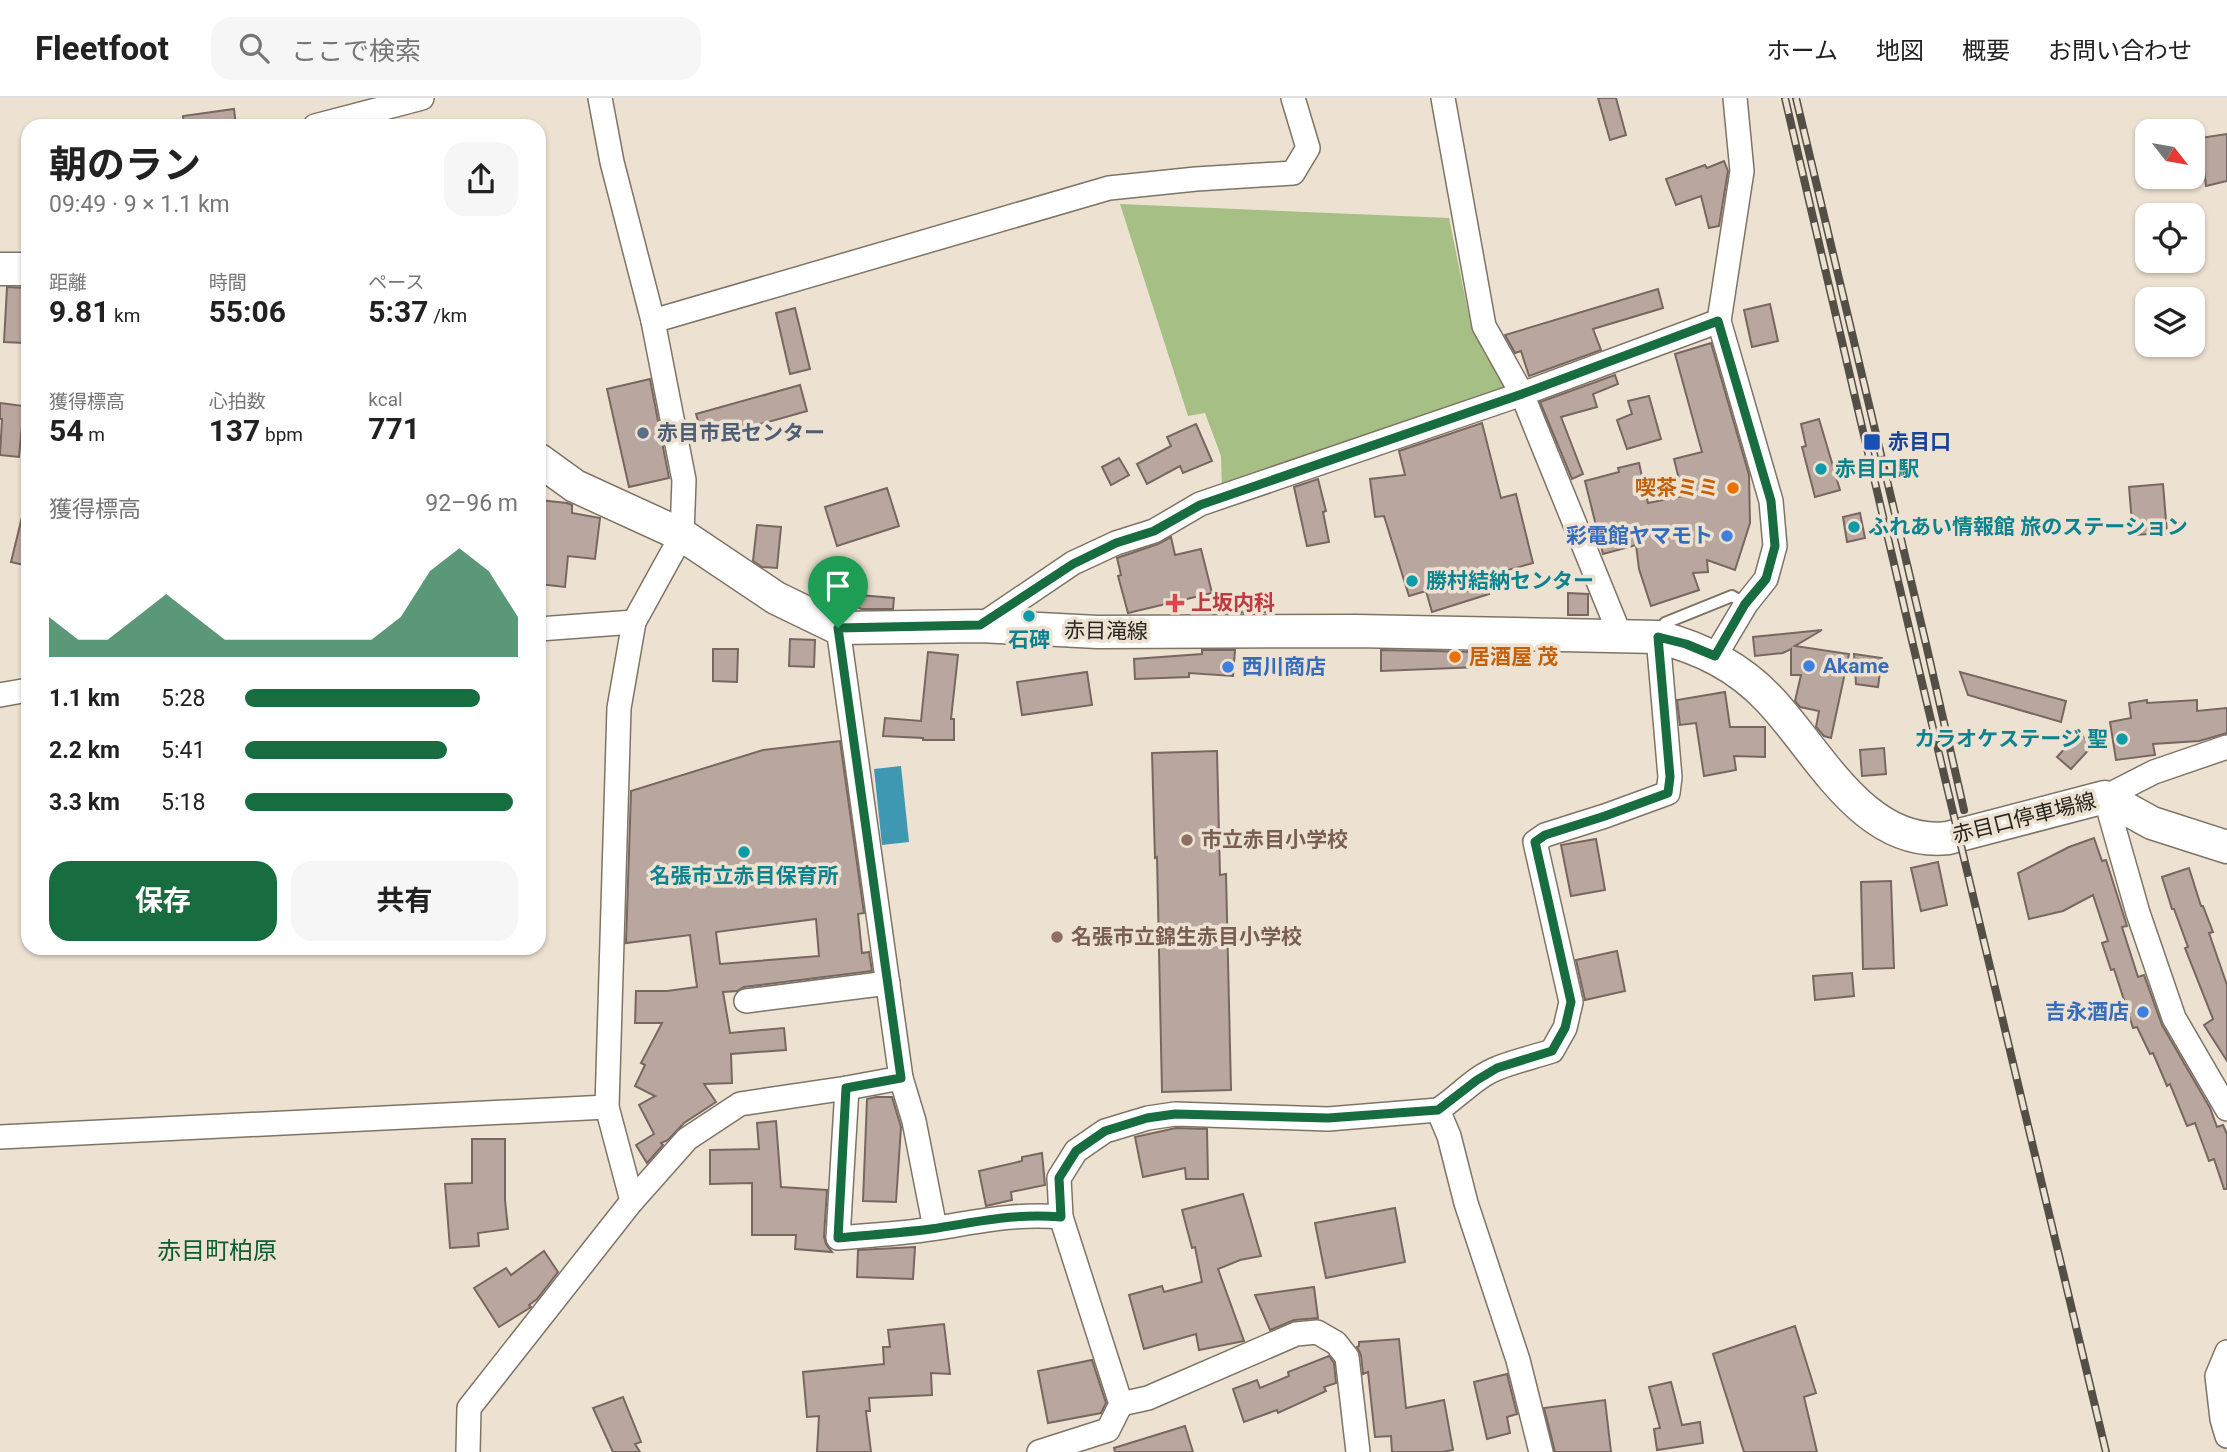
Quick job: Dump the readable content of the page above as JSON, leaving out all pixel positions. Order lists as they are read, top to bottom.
{
  "streets": {
    "main road": ["赤目滝線", "赤目口停車場線"]
  },
  "crossings": [
    ["赤目滝線", "赤目口停車場線"]
  ],
  "districts": ["赤目町柏原"],
  "places": {
    "other": [
      "赤目市民センター",
      "赤目口駅",
      "喫茶ミミ",
      "ふれあい情報館 旅のステーション",
      "彩電館ヤマモト",
      "勝村結納センター",
      "石碑",
      "居酒屋 茂",
      "Akame",
      "西川商店",
      "カラオケステージ 聖",
      "市立赤目小学校",
      "名張市立赤目保育所",
      "名張市立錦生赤目小学校",
      "吉永酒店"
    ],
    "transit": ["赤目口"],
    "health": ["上坂内科"]
  },
  "north": "bottom right",
  "page": {
    "header": "Fleetfoot",
    "search": "ここで検索",
    "nav": [
      "ホーム",
      "地図",
      "概要",
      "お問い合わせ"
    ],
    "heading": ["朝のラン", "09:49 · 9 × 1.1 km"],
    "stats": [
      ["距離", "9.81 km"],
      ["時間", "55:06"],
      ["ペース", "5:37 /km"],
      ["獲得標高", "54 m"],
      ["心拍数", "137 bpm"],
      ["kcal", "771"]
    ],
    "chart": ["獲得標高", "92–96 m"],
    "list": [
      {
        "name": "1.1 km",
        "note": "5:28"
      },
      {
        "name": "2.2 km",
        "note": "5:41"
      },
      {
        "name": "3.3 km",
        "note": "5:18"
      }
    ],
    "buttons": ["保存", "共有"]
  }
}
